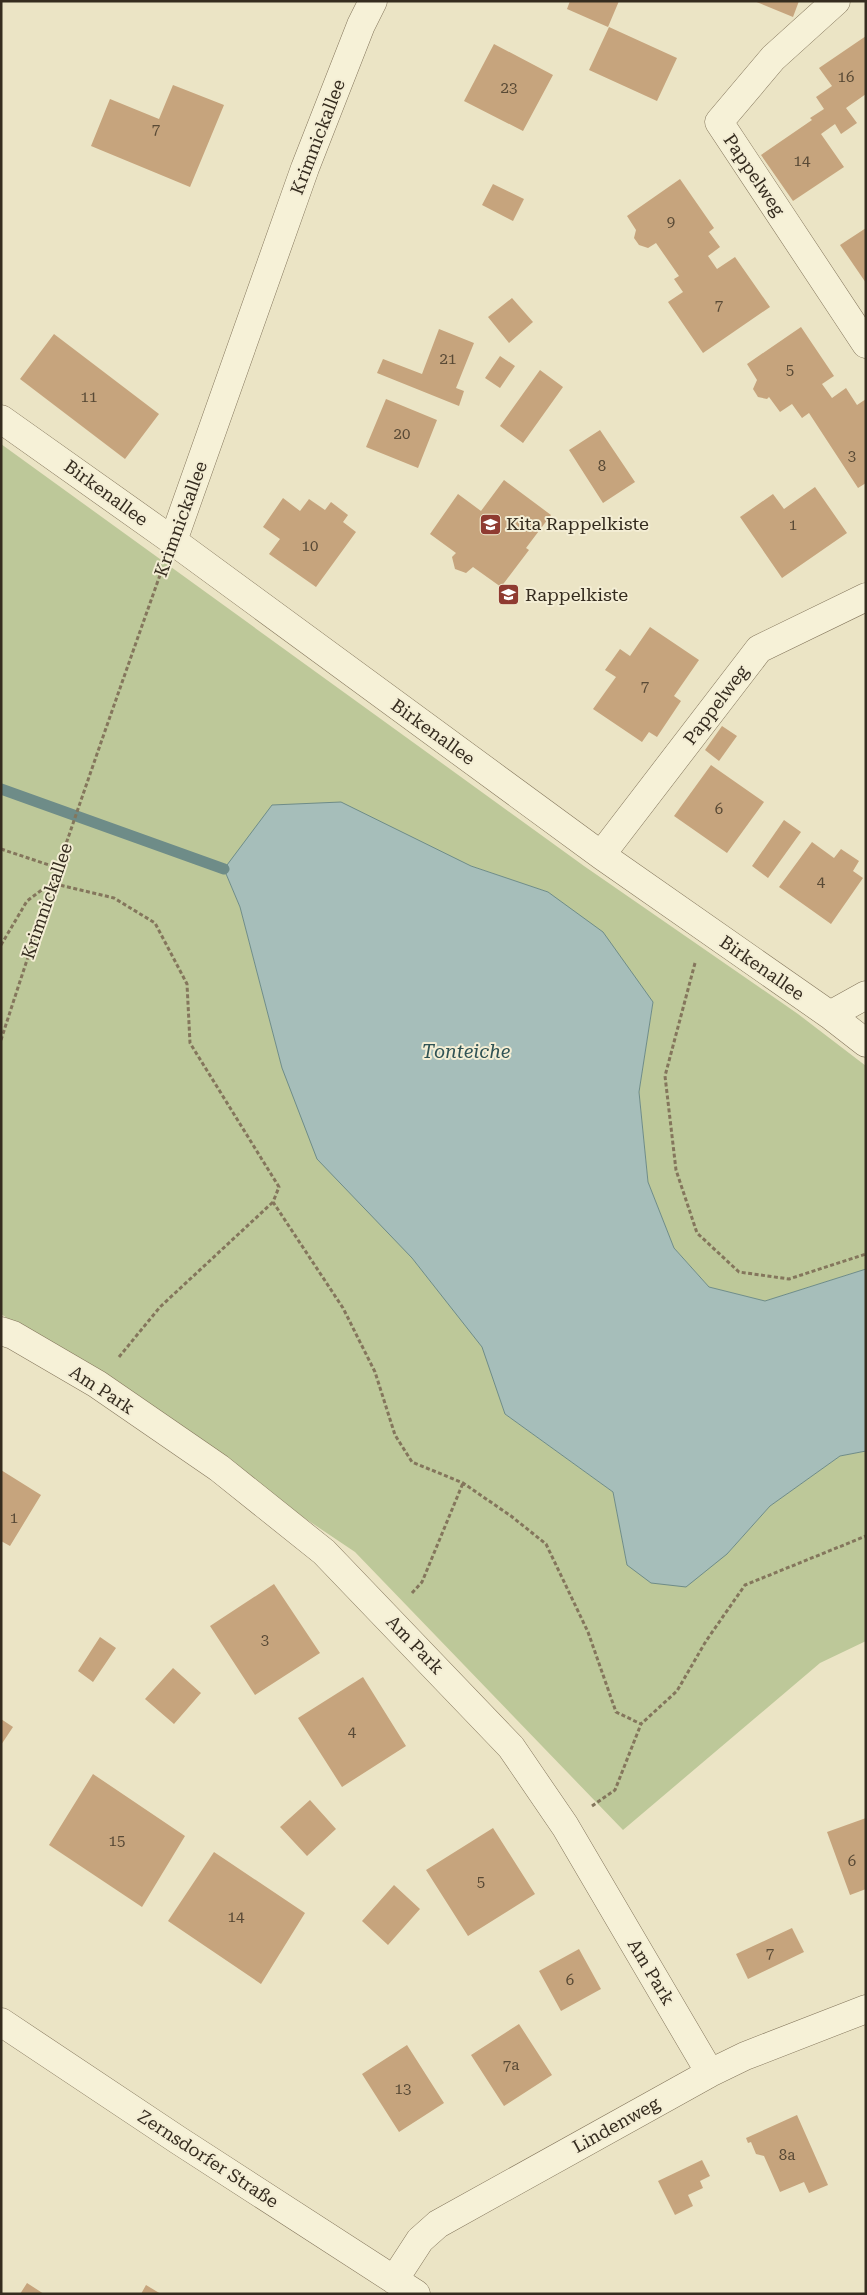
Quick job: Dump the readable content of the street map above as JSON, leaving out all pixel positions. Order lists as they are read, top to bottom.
{
  "streets": {
    "street": [
      "Krimnickallee",
      "Pappelweg",
      "Birkenallee",
      "Am Park",
      "Lindenweg",
      "Zernsdorfer Straße"
    ]
  },
  "crossings": [
    ["Krimnickallee", "Birkenallee"],
    ["Pappelweg", "Birkenallee"],
    ["Am Park", "Lindenweg"],
    ["Lindenweg", "Zernsdorfer Straße"]
  ],
  "water": ["Tonteiche"],
  "places": {
    "school or university": ["Kita Rappelkiste", "Rappelkiste"]
  },
  "house_numbers": [
    "16",
    "23",
    "7",
    "14",
    "9",
    "7",
    "21",
    "5",
    "11",
    "20",
    "3",
    "8",
    "1",
    "10",
    "7",
    "6",
    "4",
    "1",
    "3",
    "4",
    "15",
    "6",
    "5",
    "14",
    "7",
    "6",
    "7a",
    "13",
    "8a"
  ]
}
